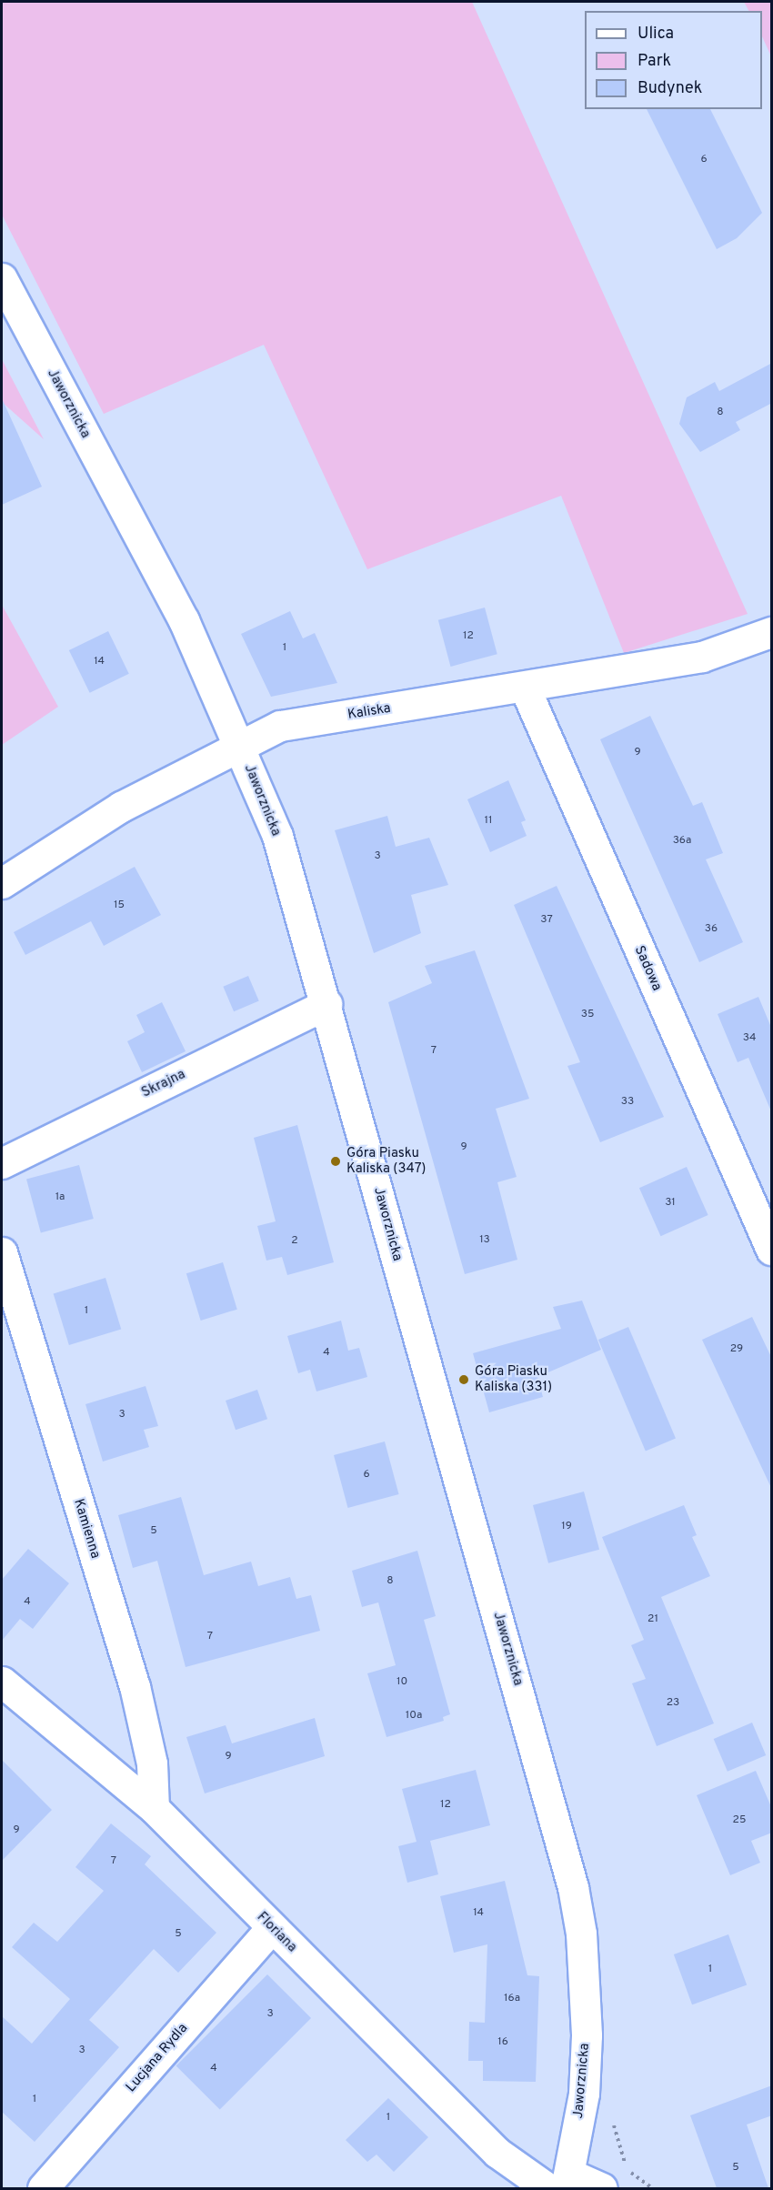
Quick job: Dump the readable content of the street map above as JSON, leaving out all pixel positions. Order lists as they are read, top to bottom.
{
  "streets": {
    "street": [
      "Jaworznicka",
      "Kaliska",
      "Sadowa",
      "Skrajna",
      "Kamienna",
      "Floriana",
      "Lucjana Rydla"
    ]
  },
  "crossings": [
    ["Jaworznicka", "Kaliska"],
    ["Jaworznicka", "Skrajna"],
    ["Jaworznicka", "Floriana"],
    ["Kaliska", "Sadowa"],
    ["Kamienna", "Floriana"],
    ["Floriana", "Lucjana Rydla"]
  ],
  "places": ["Góra Piasku Kaliska (347)", "Góra Piasku Kaliska (331)"],
  "house_numbers": [
    "6",
    "8",
    "12",
    "1",
    "14",
    "9",
    "11",
    "36a",
    "3",
    "15",
    "37",
    "36",
    "35",
    "34",
    "7",
    "33",
    "9",
    "1a",
    "31",
    "13",
    "2",
    "1",
    "29",
    "4",
    "3",
    "6",
    "19",
    "5",
    "8",
    "4",
    "21",
    "7",
    "10",
    "23",
    "10a",
    "9",
    "12",
    "25",
    "9",
    "7",
    "14",
    "5",
    "1",
    "16a",
    "3",
    "16",
    "3",
    "4",
    "1",
    "1",
    "5"
  ],
  "legend": ["Ulica", "Park", "Budynek"]
}
